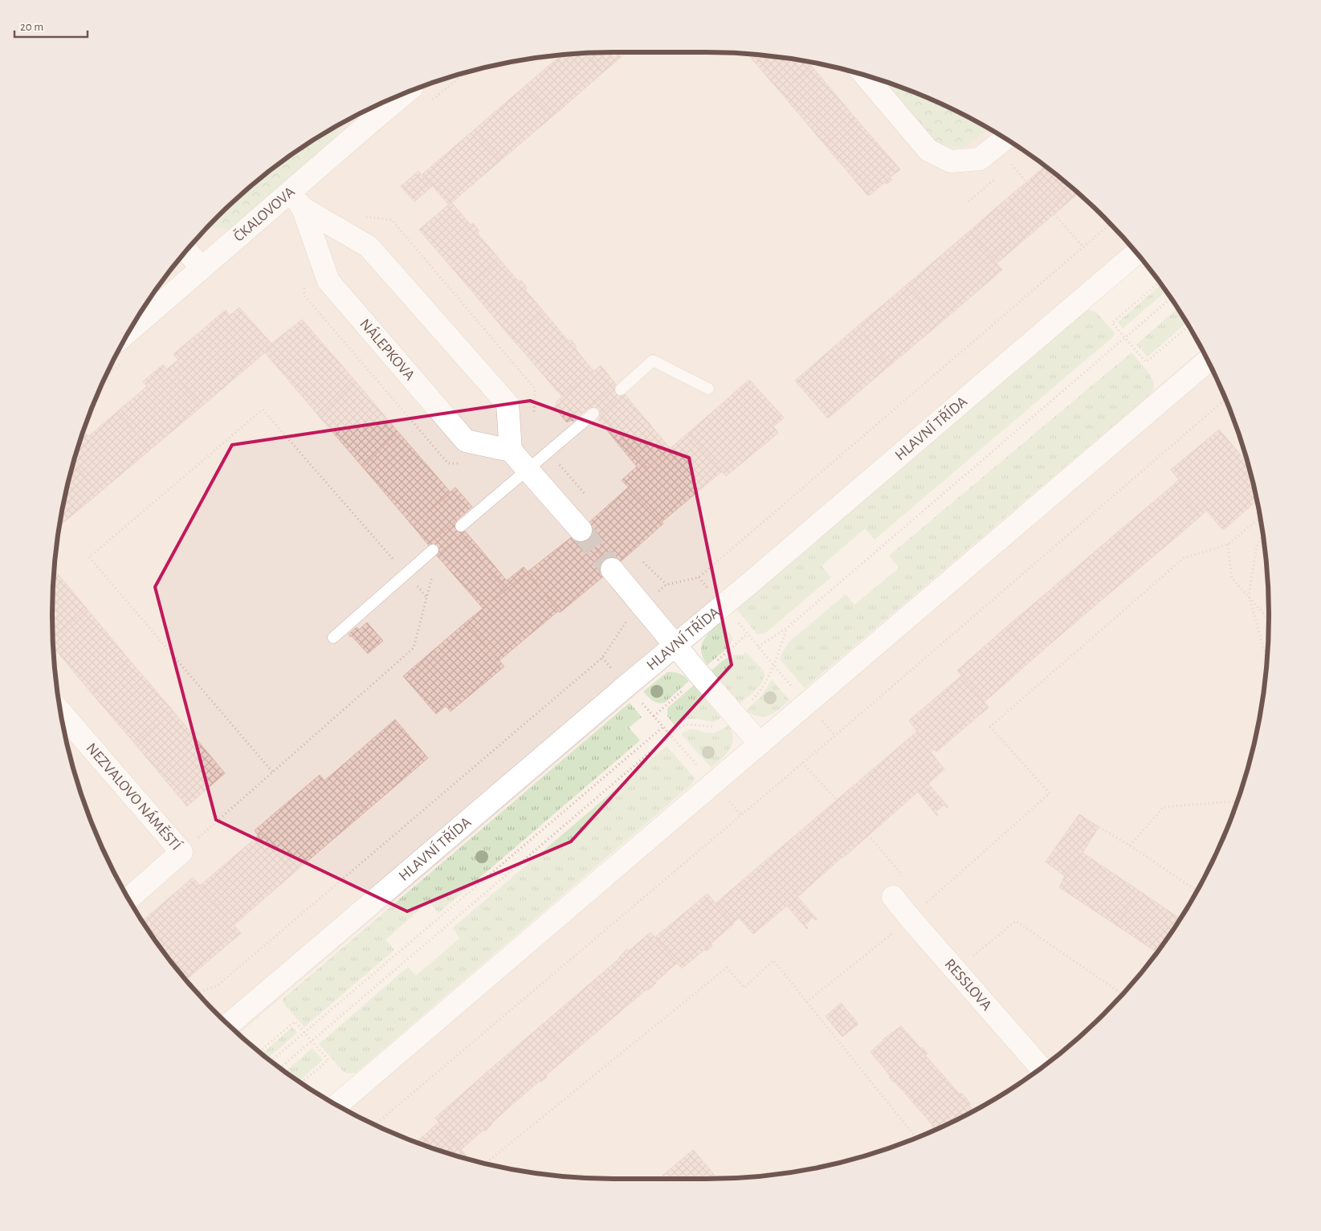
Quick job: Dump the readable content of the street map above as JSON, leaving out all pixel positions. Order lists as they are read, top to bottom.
{
  "streets": {
    "street": [
      "ČKALOVOVA",
      "NÁLEPKOVA",
      "HLAVNÍ TŘÍDA",
      "NEZVALOVO NÁMĚSTÍ",
      "RESSLOVA"
    ]
  },
  "crossings": [
    ["ČKALOVOVA", "NÁLEPKOVA"]
  ],
  "scale_bar": "20 m"
}
